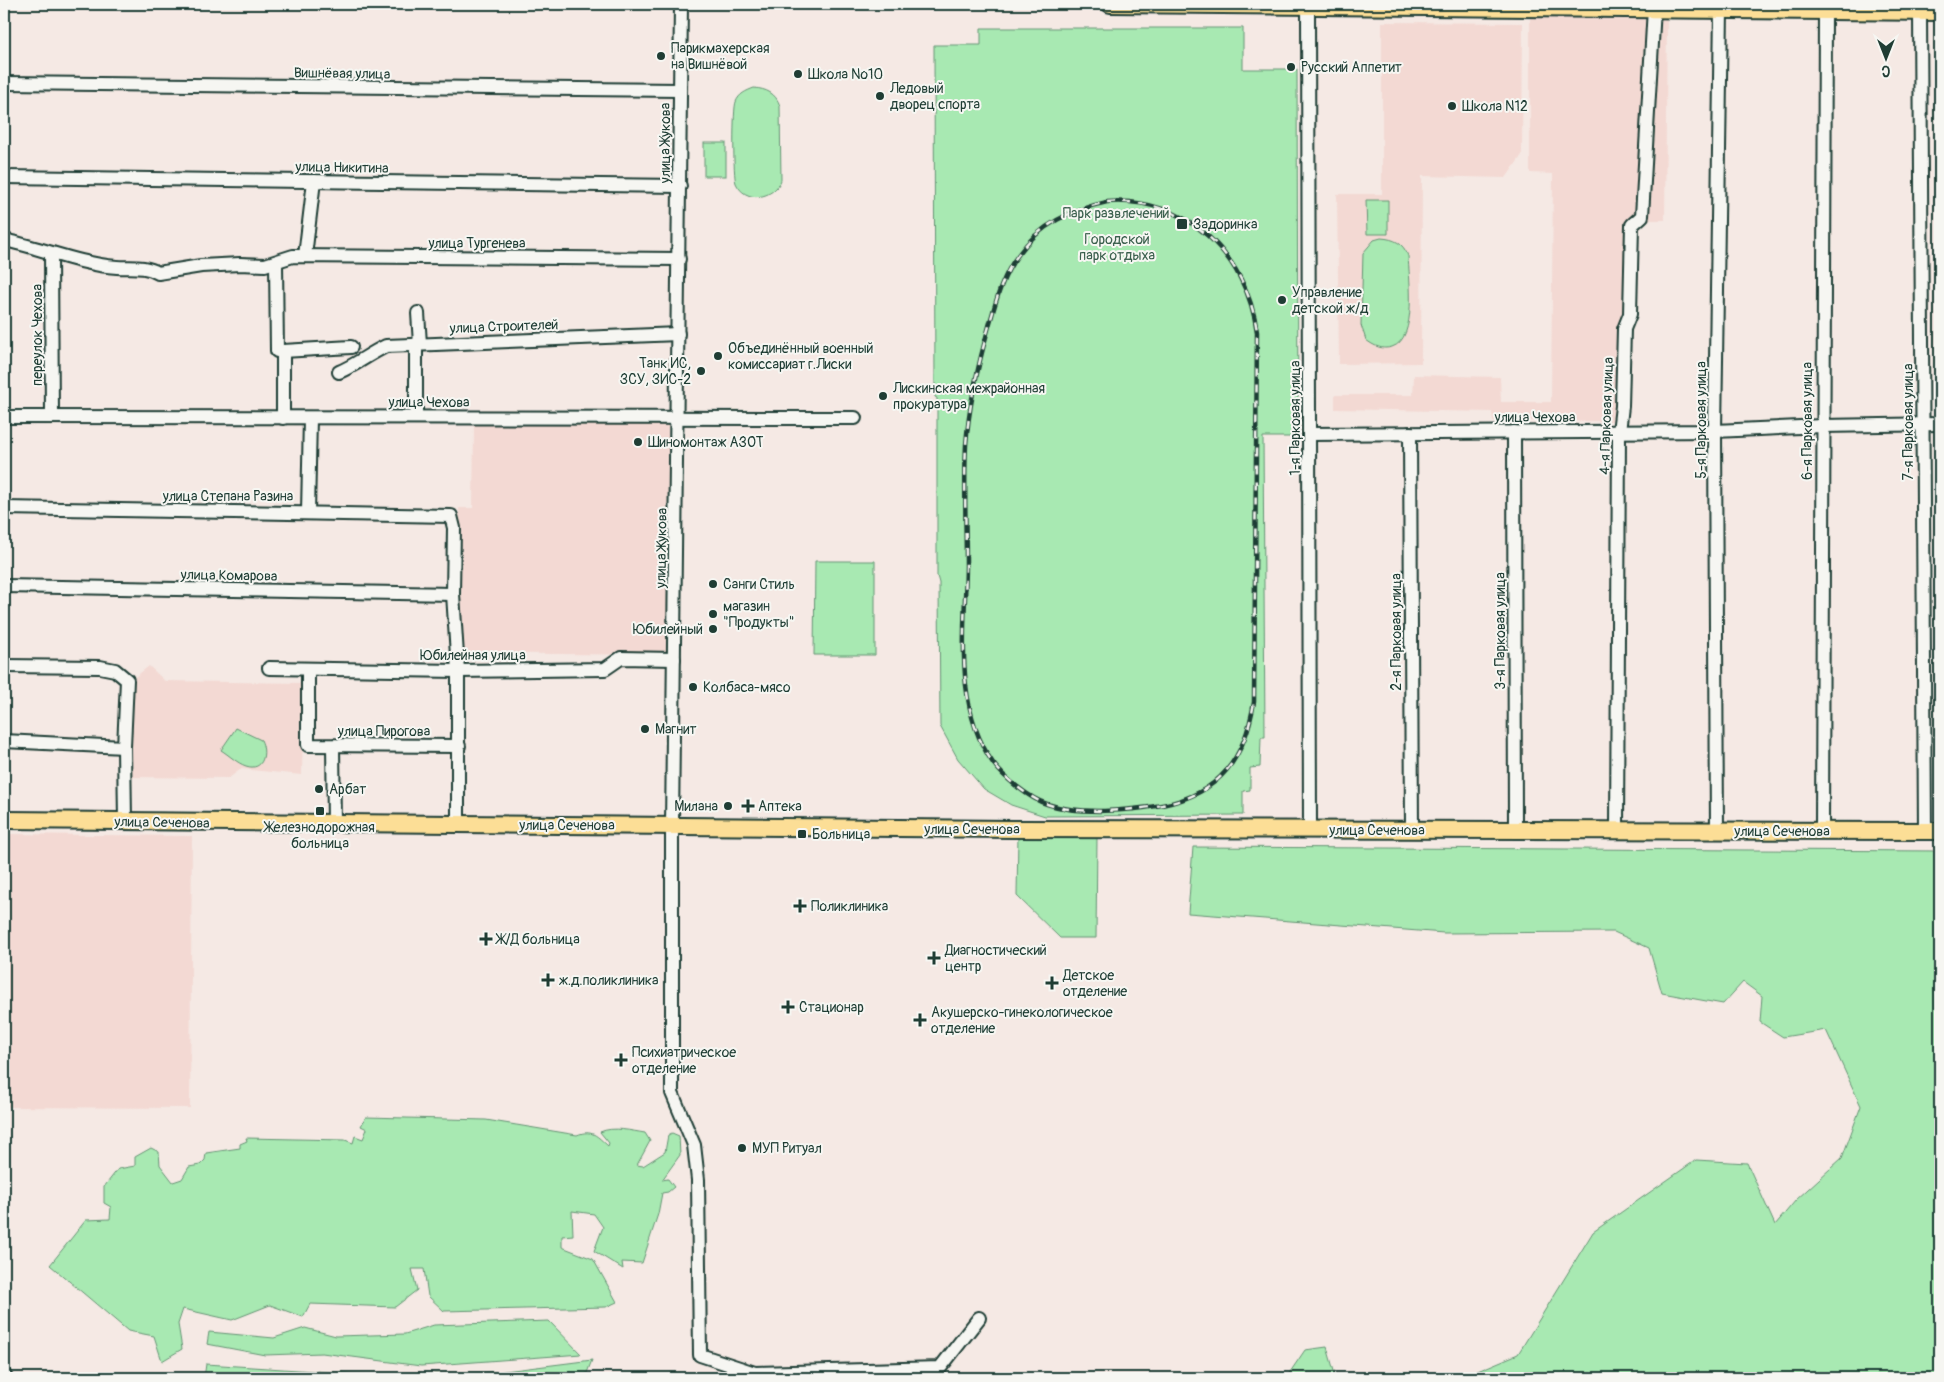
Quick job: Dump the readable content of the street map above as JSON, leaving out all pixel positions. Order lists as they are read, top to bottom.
{
  "streets": {
    "main road": ["улица Сеченова"],
    "street": [
      "Вишнёвая улица",
      "улица Жукова",
      "улица Никитина",
      "улица Тургенева",
      "улица Строителей",
      "переулок Чехова",
      "улица Чехова",
      "4-я Парковая улица",
      "1-я Парковая улица",
      "5-я Парковая улица",
      "6-я Парковая улица",
      "7-я Парковая улица",
      "улица Степана Разина",
      "улица Комарова",
      "3-я Парковая улица",
      "2-я Парковая улица",
      "Юбилейная улица",
      "улица Пирогова"
    ]
  },
  "crossings": [
    ["Вишнёвая улица", "улица Жукова"],
    ["улица Жукова", "улица Никитина"],
    ["улица Жукова", "улица Тургенева"],
    ["улица Жукова", "улица Строителей"],
    ["улица Жукова", "улица Чехова"],
    ["улица Жукова", "Юбилейная улица"],
    ["улица Жукова", "улица Сеченова"],
    ["переулок Чехова", "улица Чехова"],
    ["улица Чехова", "4-я Парковая улица"],
    ["улица Чехова", "1-я Парковая улица"],
    ["улица Чехова", "5-я Парковая улица"],
    ["улица Чехова", "6-я Парковая улица"],
    ["улица Чехова", "7-я Парковая улица"],
    ["улица Чехова", "3-я Парковая улица"],
    ["улица Чехова", "2-я Парковая улица"],
    ["4-я Парковая улица", "улица Сеченова"],
    ["1-я Парковая улица", "улица Сеченова"],
    ["5-я Парковая улица", "улица Сеченова"],
    ["6-я Парковая улица", "улица Сеченова"],
    ["7-я Парковая улица", "улица Сеченова"],
    ["улица Степана Разина", "улица Комарова"],
    ["3-я Парковая улица", "улица Сеченова"],
    ["2-я Парковая улица", "улица Сеченова"],
    ["Юбилейная улица", "улица Пирогова"]
  ],
  "parks": ["Парк развлечений", "Городской парк отдыха"],
  "places": {
    "other": [
      "Парикмахерская на Вишнёвой",
      "Русский Аппетит",
      "Школа №10",
      "Ледовый дворец спорта",
      "Школа N12",
      "Управление детской ж/д",
      "Объединённый военный комиссариат г.Лиски",
      "Танк ИС, ЗСУ, ЗИС-2",
      "Лискинская межрайонная прокуратура",
      "Шиномонтаж АЗОТ",
      "Санги Стиль",
      "магазин \"Продукты\"",
      "Юбилейный",
      "Колбаса-мясо",
      "Магнит",
      "Арбат",
      "Милана",
      "МУП Ритуал"
    ],
    "transit": ["Задоринка", "Железнодорожная больница", "Больница"],
    "health": [
      "Аптека",
      "Поликлиника",
      "Ж/Д больница",
      "Диагностический центр",
      "ж.д.поликлиника",
      "Детское отделение",
      "Стационар",
      "Акушерско-гинекологическое отделение",
      "Психиатрическое отделение"
    ]
  },
  "north": "bottom"
}
